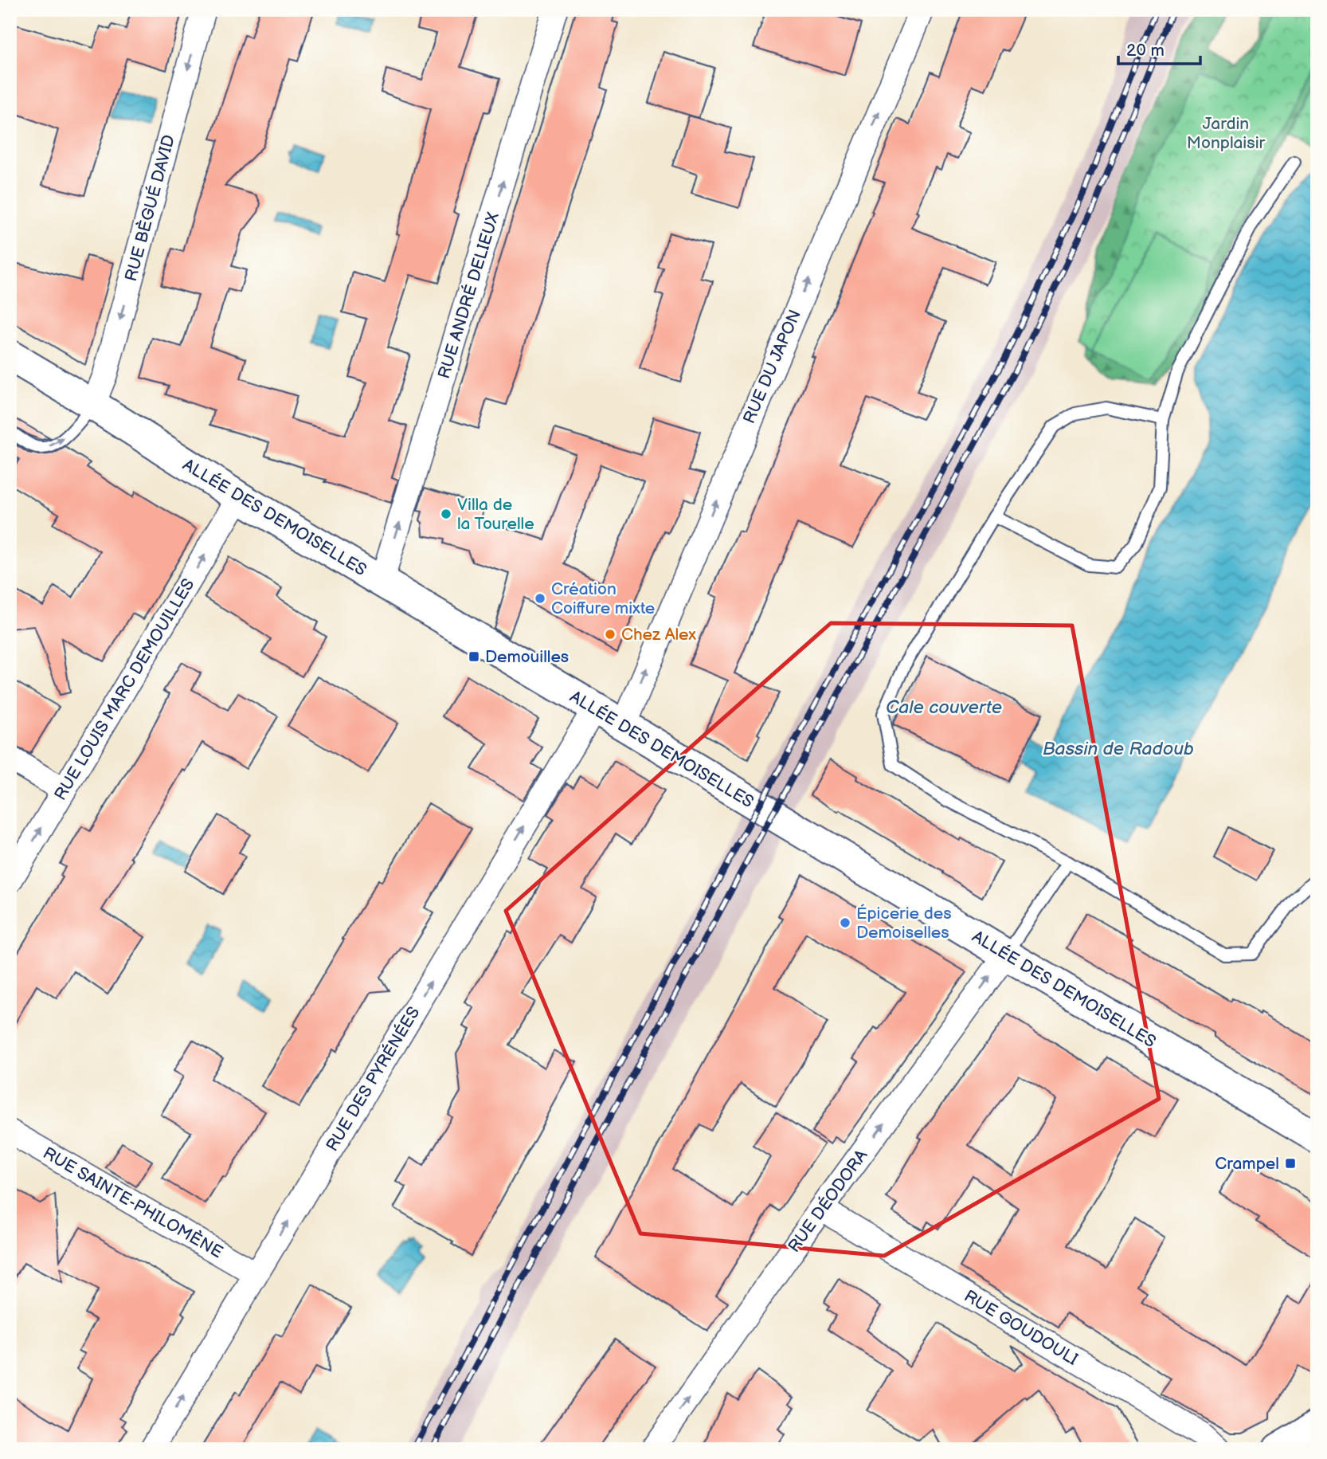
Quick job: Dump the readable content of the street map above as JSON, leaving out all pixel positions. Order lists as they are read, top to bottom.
{
  "streets": {
    "main road": ["ALLÉE DES DEMOISELLES"],
    "street": [
      "RUE BÈGUÉ DAVID",
      "RUE ANDRÉ DELIEUX",
      "RUE DU JAPON",
      "RUE LOUIS MARC DEMOUILLES",
      "RUE DES PYRÉNÉES",
      "RUE DÉODORA",
      "RUE SAINTE-PHILOMÈNE",
      "RUE GOUDOULI"
    ]
  },
  "crossings": [
    ["RUE BÈGUÉ DAVID", "ALLÉE DES DEMOISELLES"],
    ["RUE ANDRÉ DELIEUX", "ALLÉE DES DEMOISELLES"],
    ["RUE DU JAPON", "ALLÉE DES DEMOISELLES"],
    ["ALLÉE DES DEMOISELLES", "RUE LOUIS MARC DEMOUILLES"],
    ["ALLÉE DES DEMOISELLES", "RUE DES PYRÉNÉES"],
    ["ALLÉE DES DEMOISELLES", "RUE DÉODORA"],
    ["RUE DES PYRÉNÉES", "RUE SAINTE-PHILOMÈNE"],
    ["RUE DÉODORA", "RUE GOUDOULI"]
  ],
  "one_way": [
    "RUE BÈGUÉ DAVID",
    "RUE ANDRÉ DELIEUX",
    "RUE DU JAPON",
    "RUE LOUIS MARC DEMOUILLES",
    "RUE DES PYRÉNÉES",
    "RUE DÉODORA"
  ],
  "water": ["Cale couverte", "Bassin de Radoub"],
  "parks": ["Jardin Monplaisir"],
  "places": {
    "other": [
      "Villa de la Tourelle",
      "Création Coiffure mixte",
      "Chez Alex",
      "Épicerie des Demoiselles"
    ],
    "transit": ["Demouilles", "Crampel"]
  },
  "scale_bar": "20 m"
}
